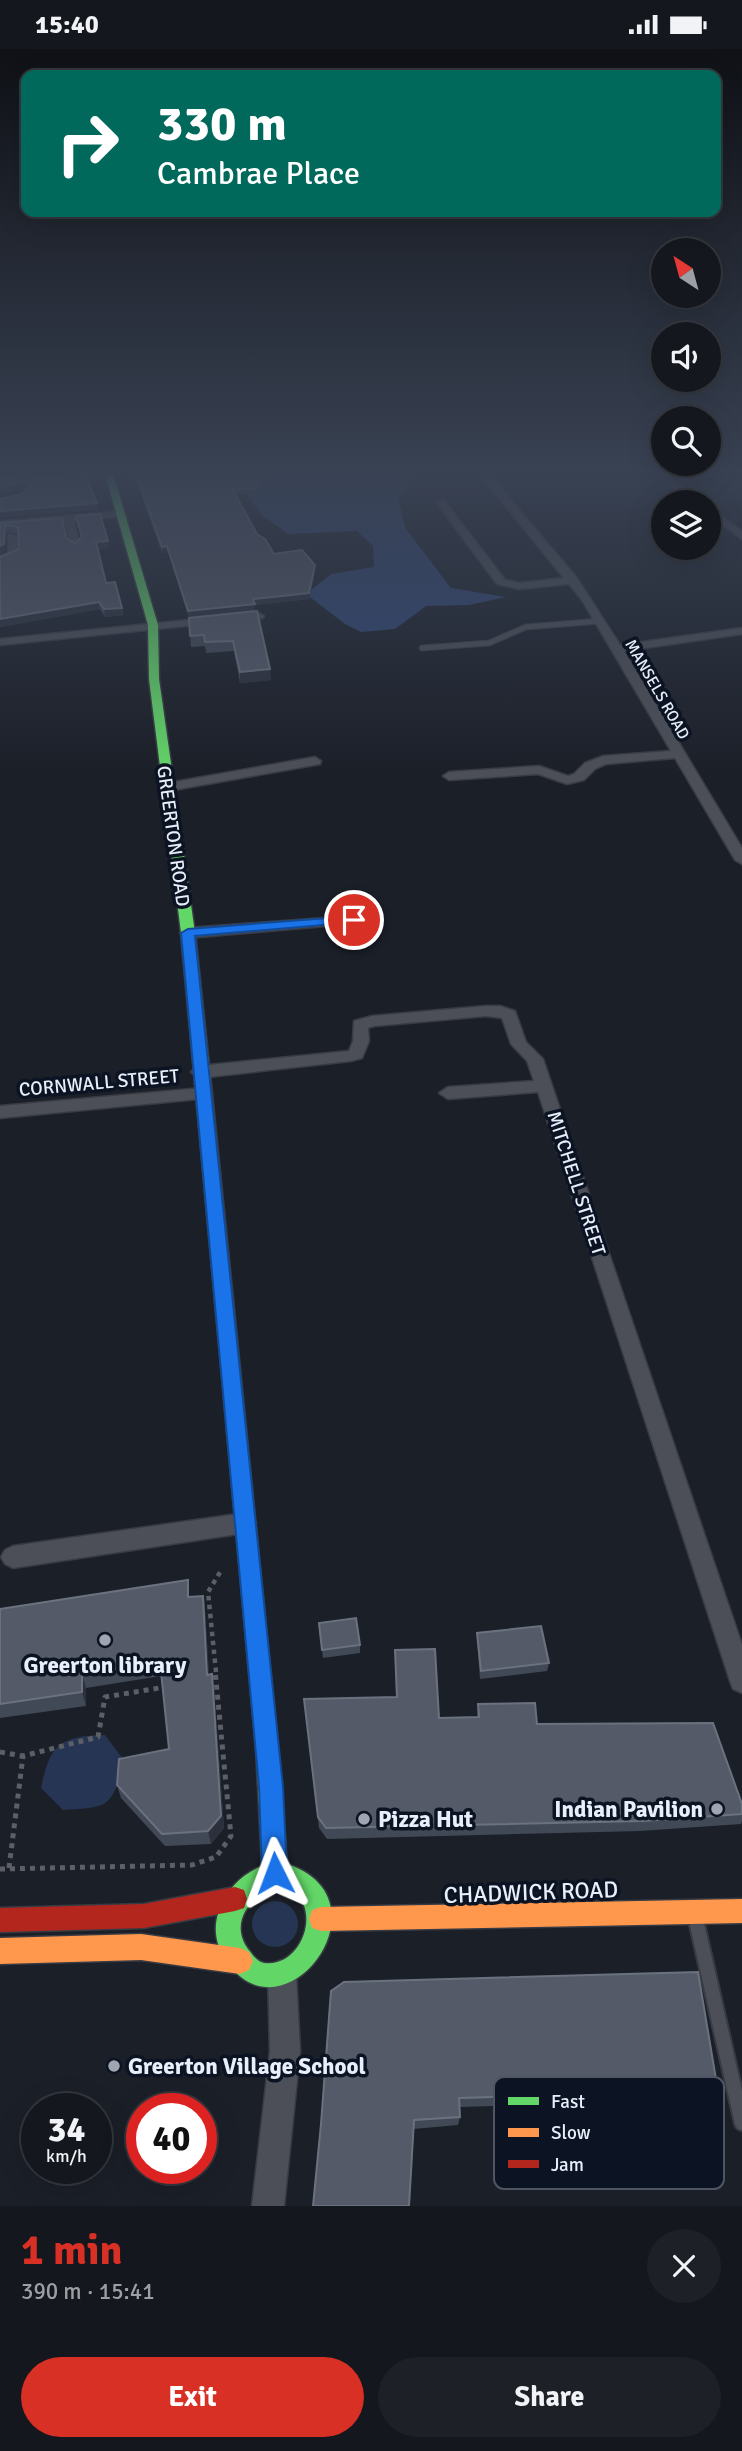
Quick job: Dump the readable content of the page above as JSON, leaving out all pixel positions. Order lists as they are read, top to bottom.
{
  "streets": {
    "street": [
      "MANSELS ROAD",
      "GREERTON ROAD",
      "CORNWALL STREET",
      "MITCHELL STREET",
      "CHADWICK ROAD"
    ]
  },
  "crossings": [
    ["GREERTON ROAD", "CORNWALL STREET"],
    ["GREERTON ROAD", "MITCHELL STREET"],
    ["GREERTON ROAD", "CHADWICK ROAD"]
  ],
  "places": [
    "Greerton library",
    "Indian Pavilion",
    "Pizza Hut",
    "Greerton Village School"
  ],
  "legend": ["Fast", "Slow", "Jam"],
  "north": "top left",
  "page": {
    "status": "15:40",
    "turn": ["330 m", "Cambrae Place"],
    "speed": "34 km/h",
    "limit": "40",
    "heading": ["1 min", "390 m · 15:41"],
    "buttons": ["Exit", "Share"]
  }
}
